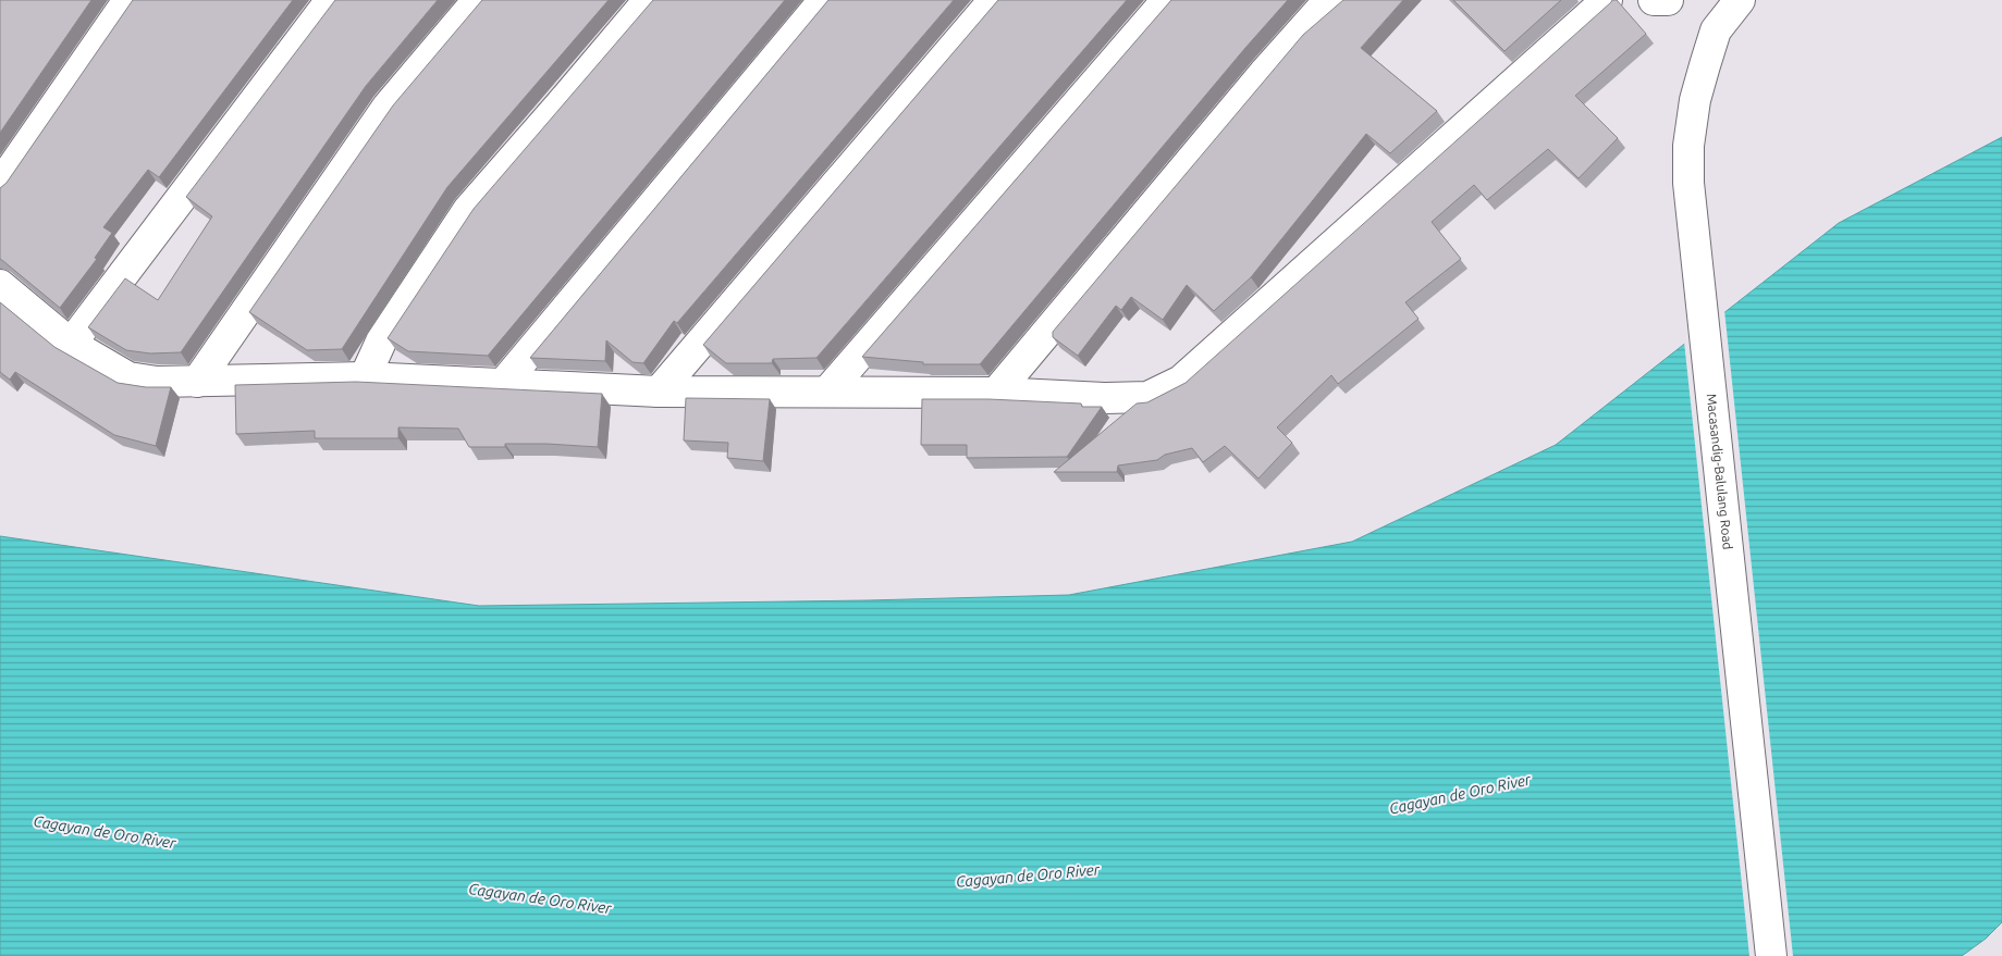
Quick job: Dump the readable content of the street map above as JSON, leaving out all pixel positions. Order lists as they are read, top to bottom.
{
  "streets": {
    "street": ["Macasandig-Balulang Road"]
  },
  "water": ["Cagayan de Oro River"]
}
